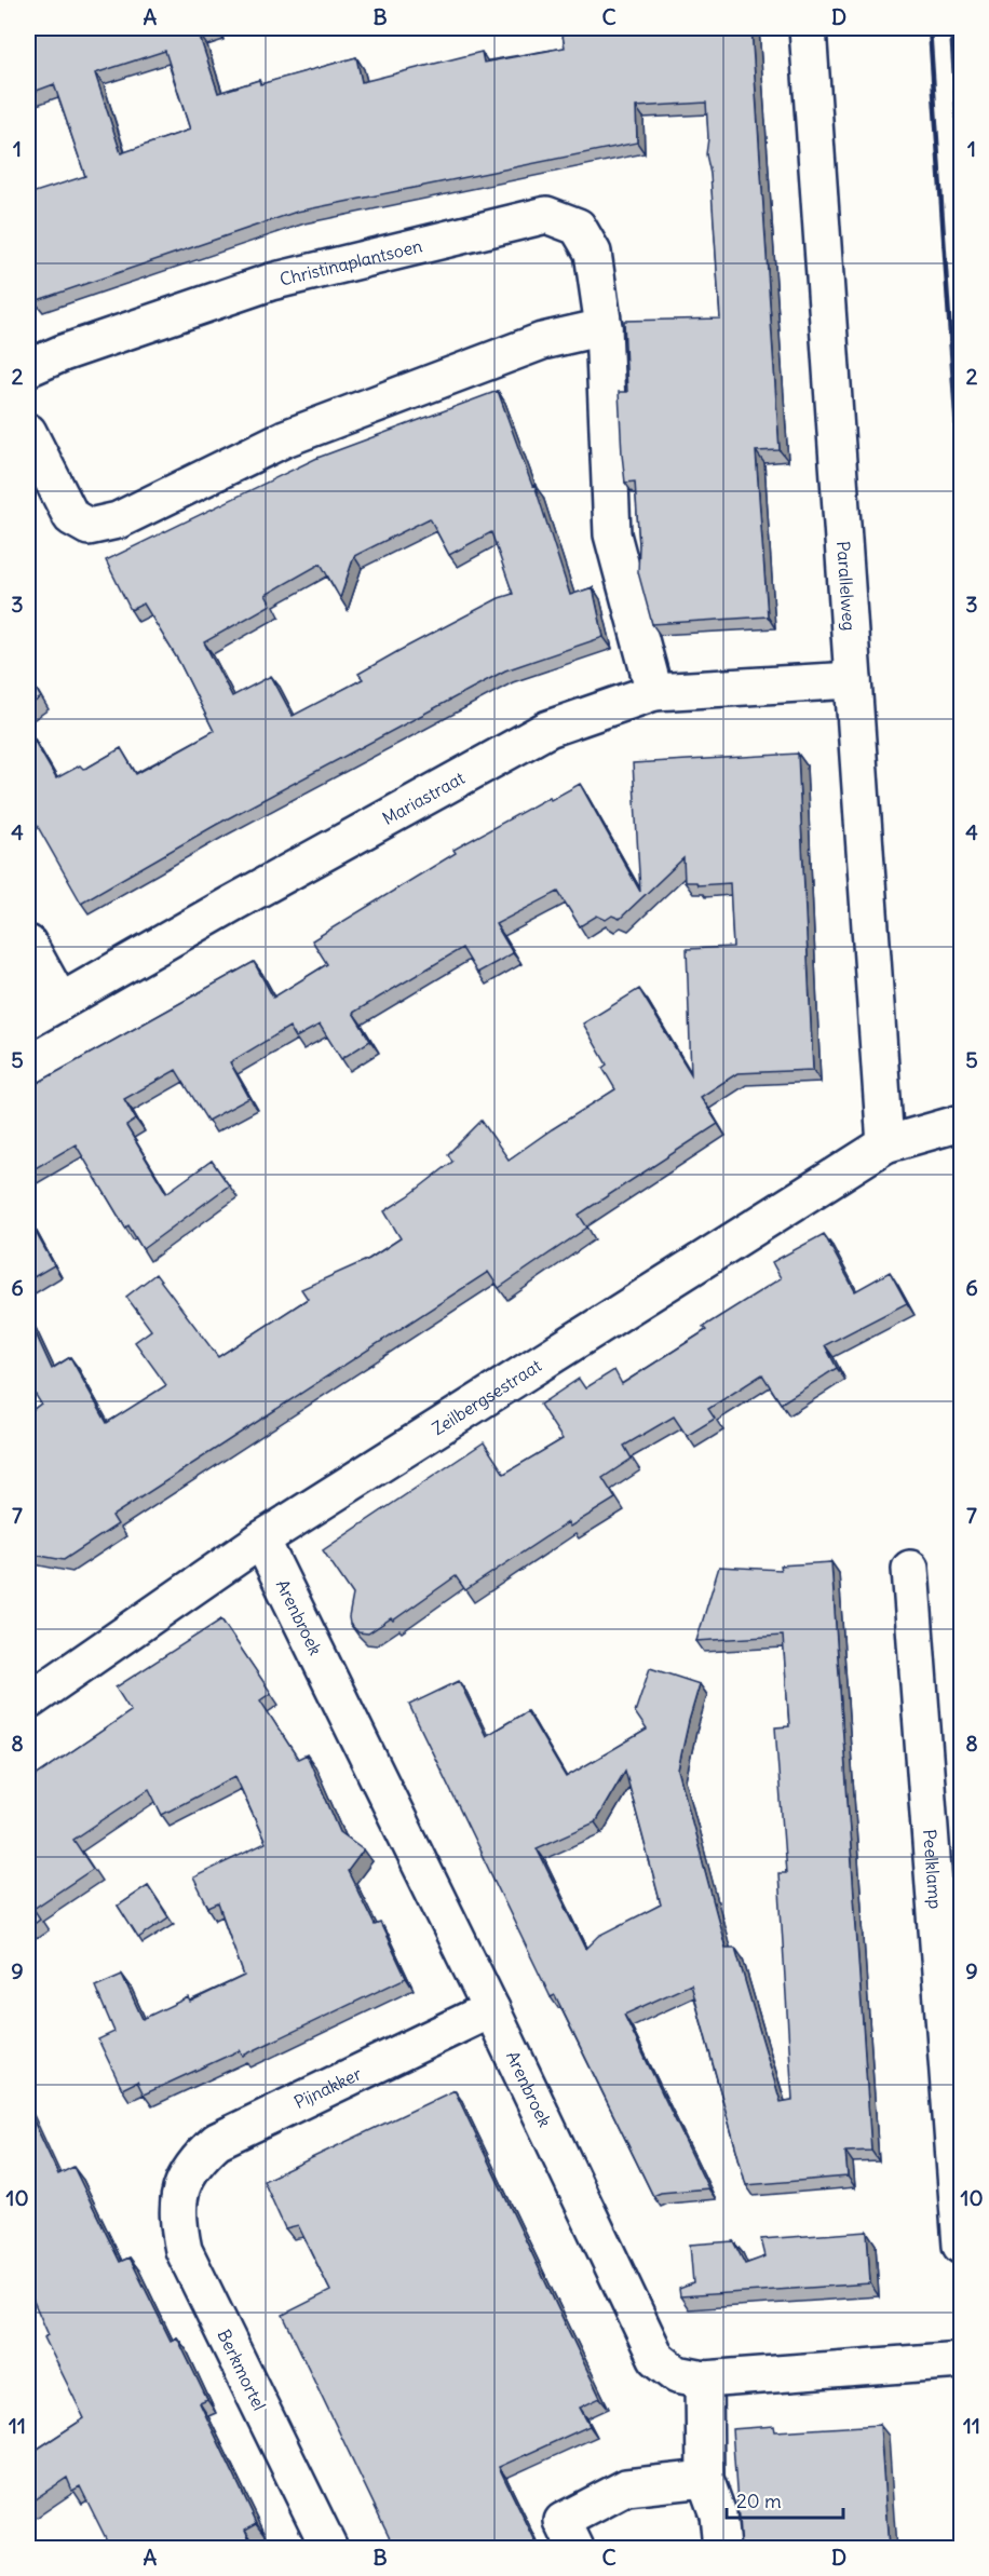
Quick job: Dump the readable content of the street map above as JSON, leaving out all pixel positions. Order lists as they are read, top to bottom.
{
  "streets": {
    "street": [
      "Christinaplantsoen",
      "Parallelweg",
      "Mariastraat",
      "Zeilbergsestraat",
      "Arenbroek",
      "Peelklamp",
      "Pijnakker",
      "Berkmortel"
    ]
  },
  "crossings": [
    ["Christinaplantsoen", "Mariastraat"],
    ["Parallelweg", "Mariastraat"],
    ["Parallelweg", "Zeilbergsestraat"],
    ["Zeilbergsestraat", "Arenbroek"],
    ["Arenbroek", "Pijnakker"],
    ["Pijnakker", "Berkmortel"]
  ],
  "scale_bar": "20 m",
  "grid": {
    "columns": [
      "A",
      "B",
      "C",
      "D"
    ],
    "rows": [
      "1",
      "2",
      "3",
      "4",
      "5",
      "6",
      "7",
      "8",
      "9",
      "10",
      "11"
    ]
  }
}
